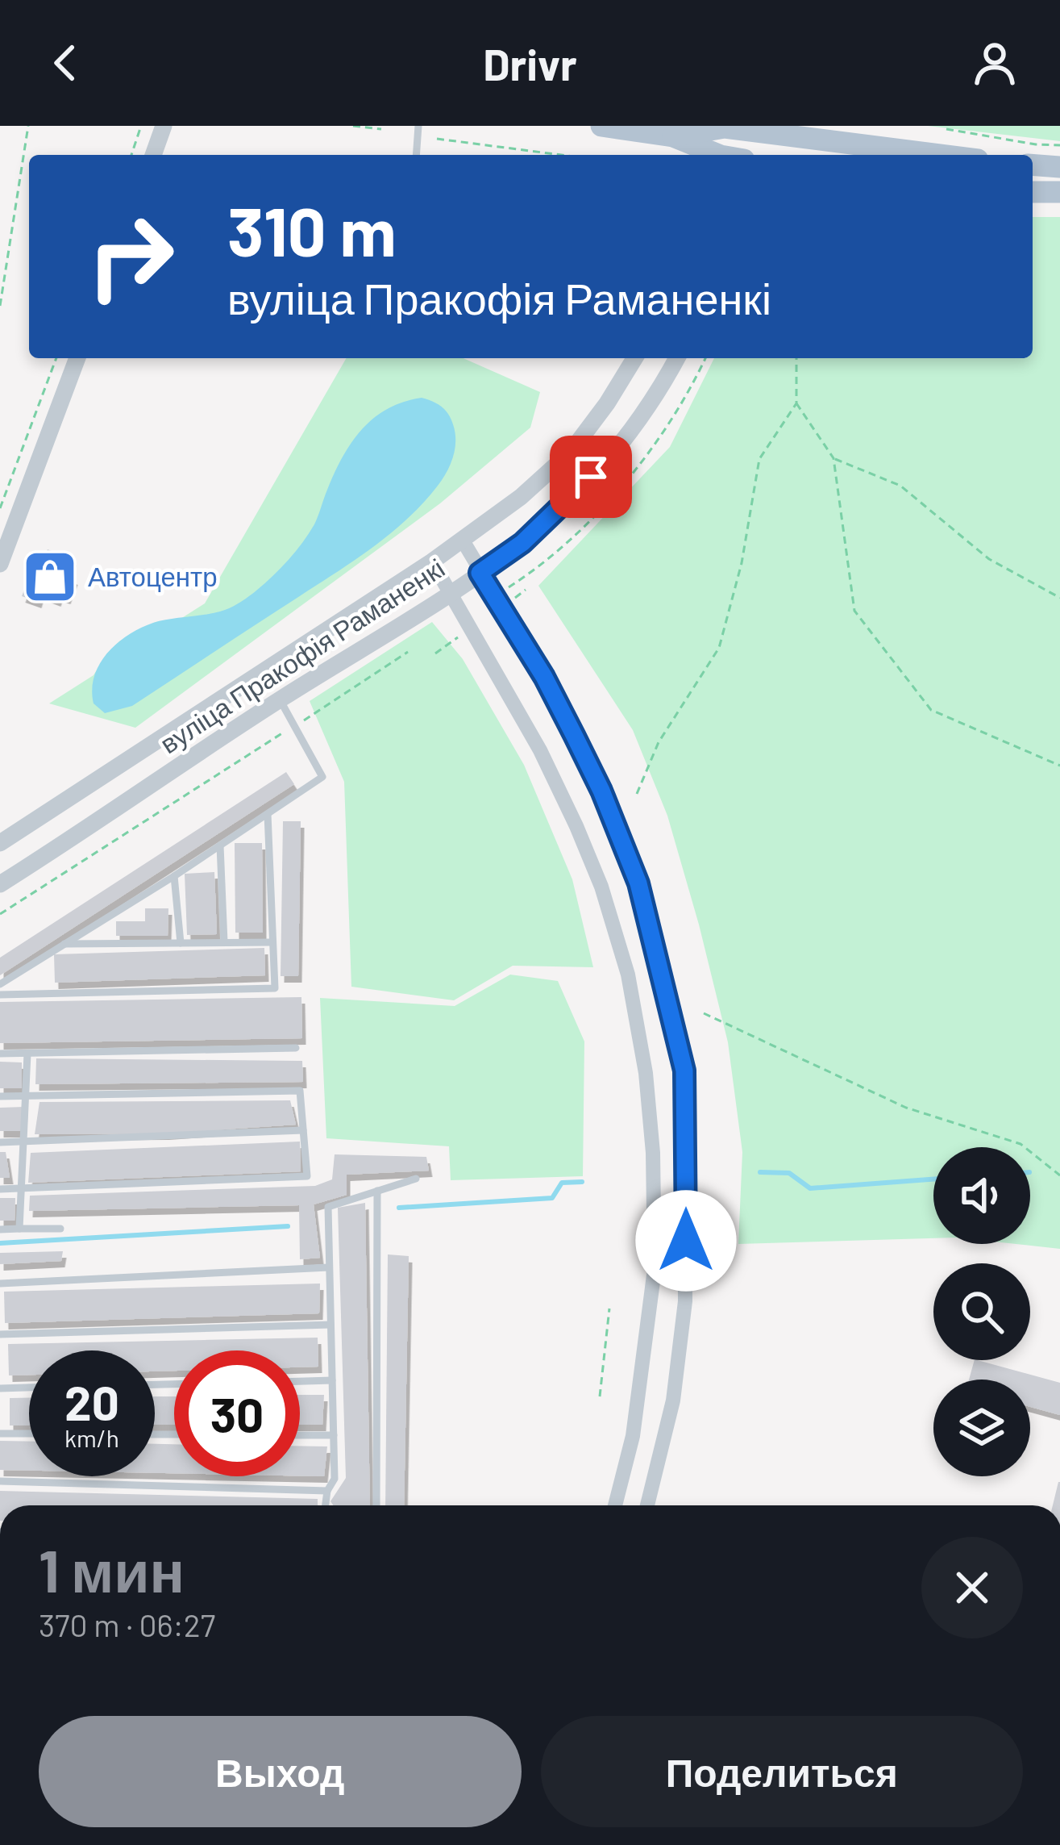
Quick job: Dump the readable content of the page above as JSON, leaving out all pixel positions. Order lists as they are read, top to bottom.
{
  "streets": {
    "street": ["вуліца Пракофія Раманенкі"]
  },
  "places": {
    "shop": ["Автоцентр"]
  },
  "page": {
    "header": "Drivr",
    "turn": ["310 m", "вуліца Пракофія Раманенкі"],
    "speed": "20 km/h",
    "limit": "30",
    "heading": ["1 мин", "370 m · 06:27"],
    "buttons": ["Выход", "Поделиться"]
  }
}
